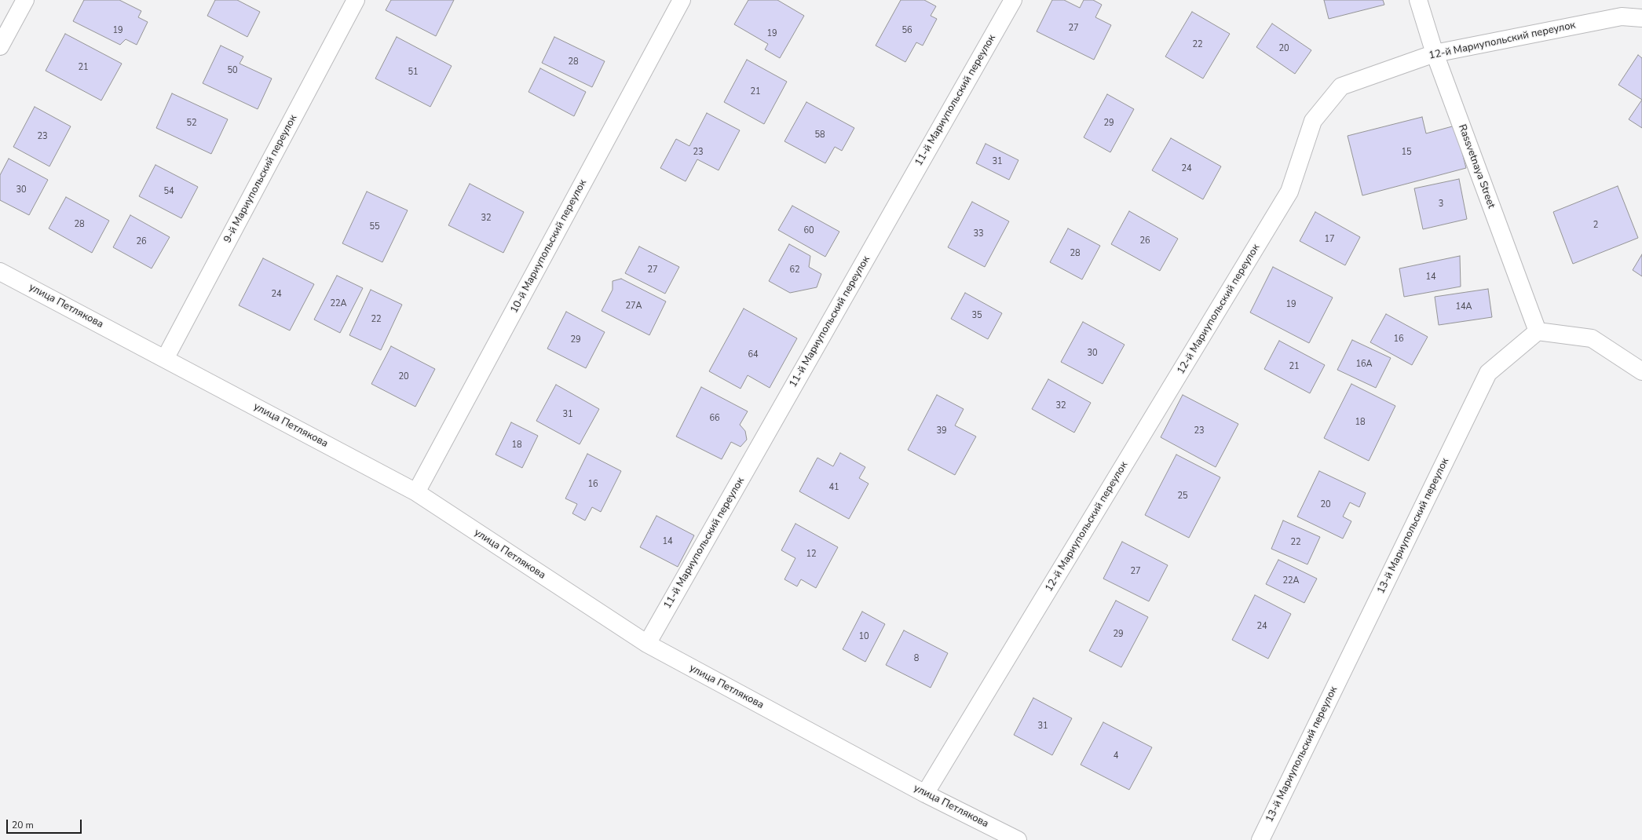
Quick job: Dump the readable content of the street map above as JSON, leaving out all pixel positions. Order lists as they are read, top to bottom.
{
  "streets": {
    "street": [
      "12-й Мариупольский переулок",
      "11-й Мариупольский переулок",
      "Rassvetnaya Street",
      "9-й Мариупольский переулок",
      "10-й Мариупольский переулок",
      "улица Петлякова",
      "13-й Мариупольский переулок"
    ]
  },
  "crossings": [
    ["12-й Мариупольский переулок", "Rassvetnaya Street"],
    ["12-й Мариупольский переулок", "улица Петлякова"],
    ["11-й Мариупольский переулок", "улица Петлякова"],
    ["Rassvetnaya Street", "13-й Мариупольский переулок"],
    ["9-й Мариупольский переулок", "улица Петлякова"],
    ["10-й Мариупольский переулок", "улица Петлякова"]
  ],
  "house_numbers": [
    "27",
    "19",
    "56",
    "19",
    "22",
    "20",
    "28",
    "21",
    "50",
    "51",
    "21",
    "52",
    "29",
    "58",
    "23",
    "23",
    "15",
    "31",
    "24",
    "30",
    "54",
    "3",
    "32",
    "28",
    "2",
    "55",
    "60",
    "33",
    "17",
    "26",
    "26",
    "28",
    "27",
    "62",
    "14",
    "24",
    "22А",
    "19",
    "27А",
    "14А",
    "35",
    "22",
    "16",
    "29",
    "30",
    "64",
    "16А",
    "21",
    "20",
    "32",
    "31",
    "66",
    "18",
    "39",
    "23",
    "18",
    "16",
    "41",
    "25",
    "20",
    "14",
    "22",
    "12",
    "27",
    "22А",
    "24",
    "29",
    "10",
    "8",
    "31",
    "4"
  ],
  "scale_bar": "20 m"
}
